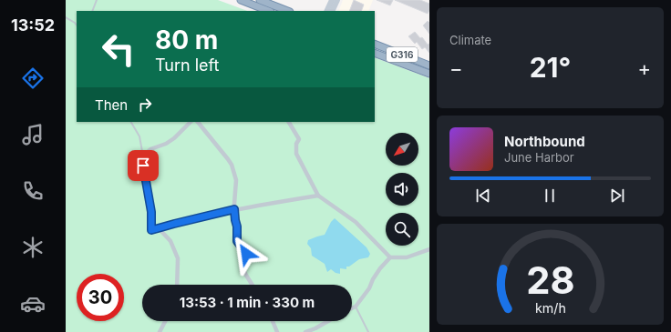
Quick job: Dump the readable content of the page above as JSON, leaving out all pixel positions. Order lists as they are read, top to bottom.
{
  "streets": {
    "highway": ["G316"]
  },
  "north": "bottom left",
  "page": {
    "tabs": "13:52",
    "tile": "Climate",
    "turn": ["80 m", "Turn left"],
    "heat": ["−", "21°", "+"],
    "then": "Then",
    "song": ["Northbound", "June Harbor"],
    "limit": "30",
    "trip": "13:53 · 1 min · 330 m",
    "gauge": ["28", "km/h"]
  }
}
